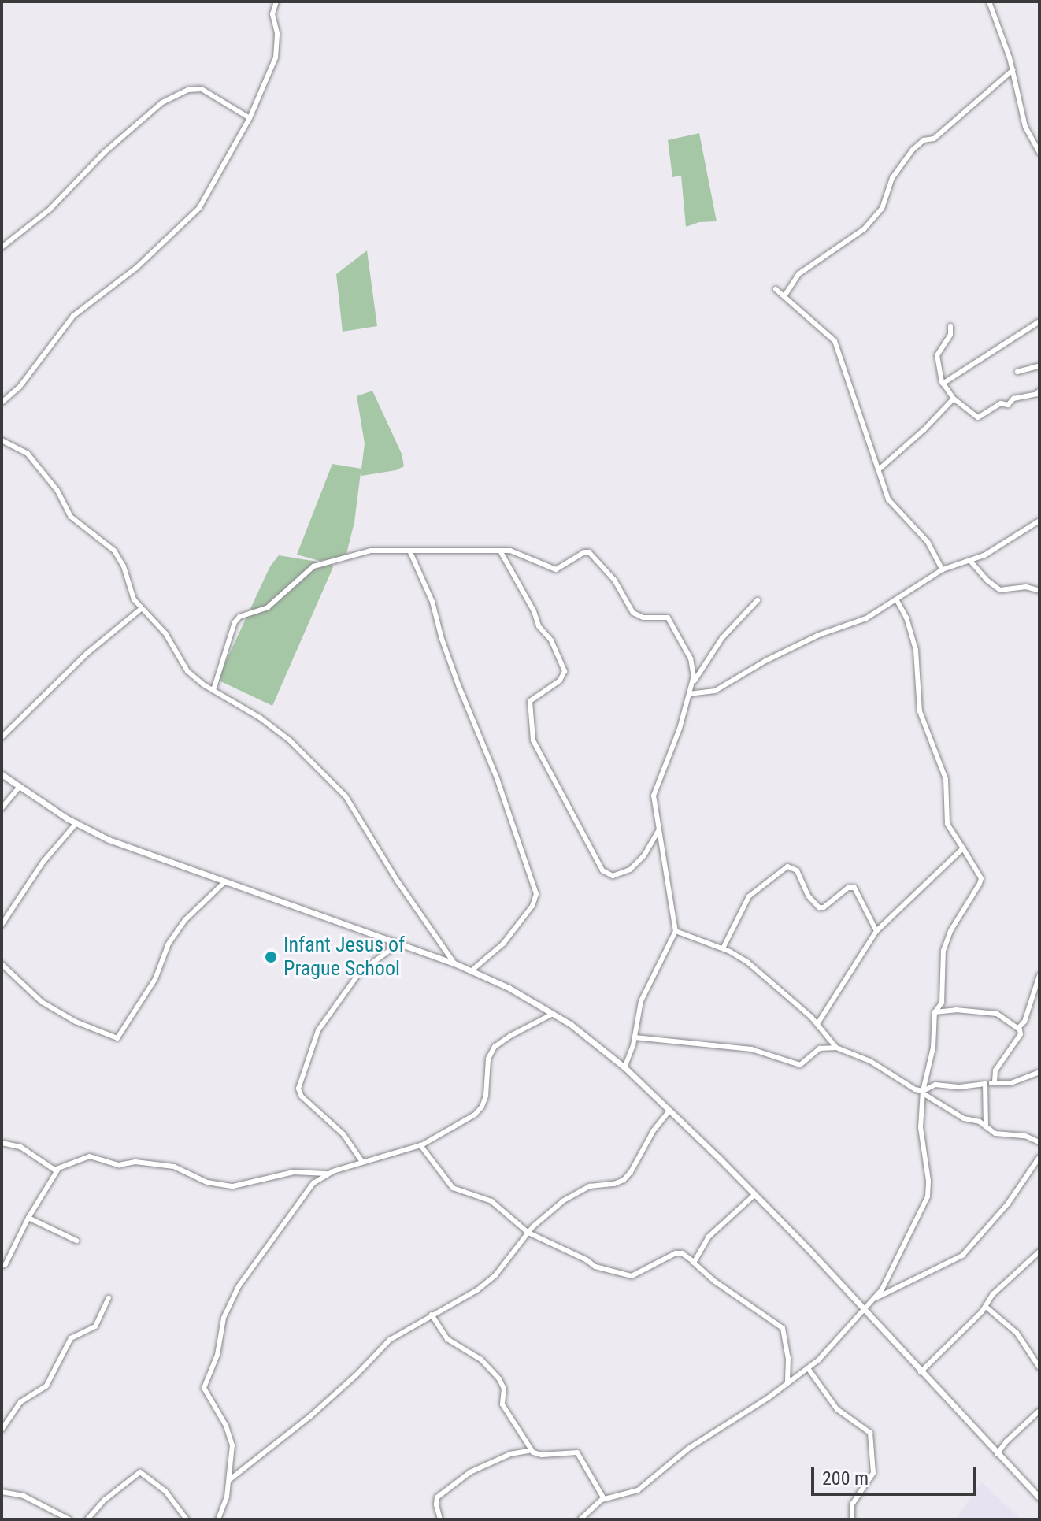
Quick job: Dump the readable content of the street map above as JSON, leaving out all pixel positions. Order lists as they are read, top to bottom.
{
  "places": ["Infant Jesus of Prague School"],
  "scale_bar": "200 m"
}
